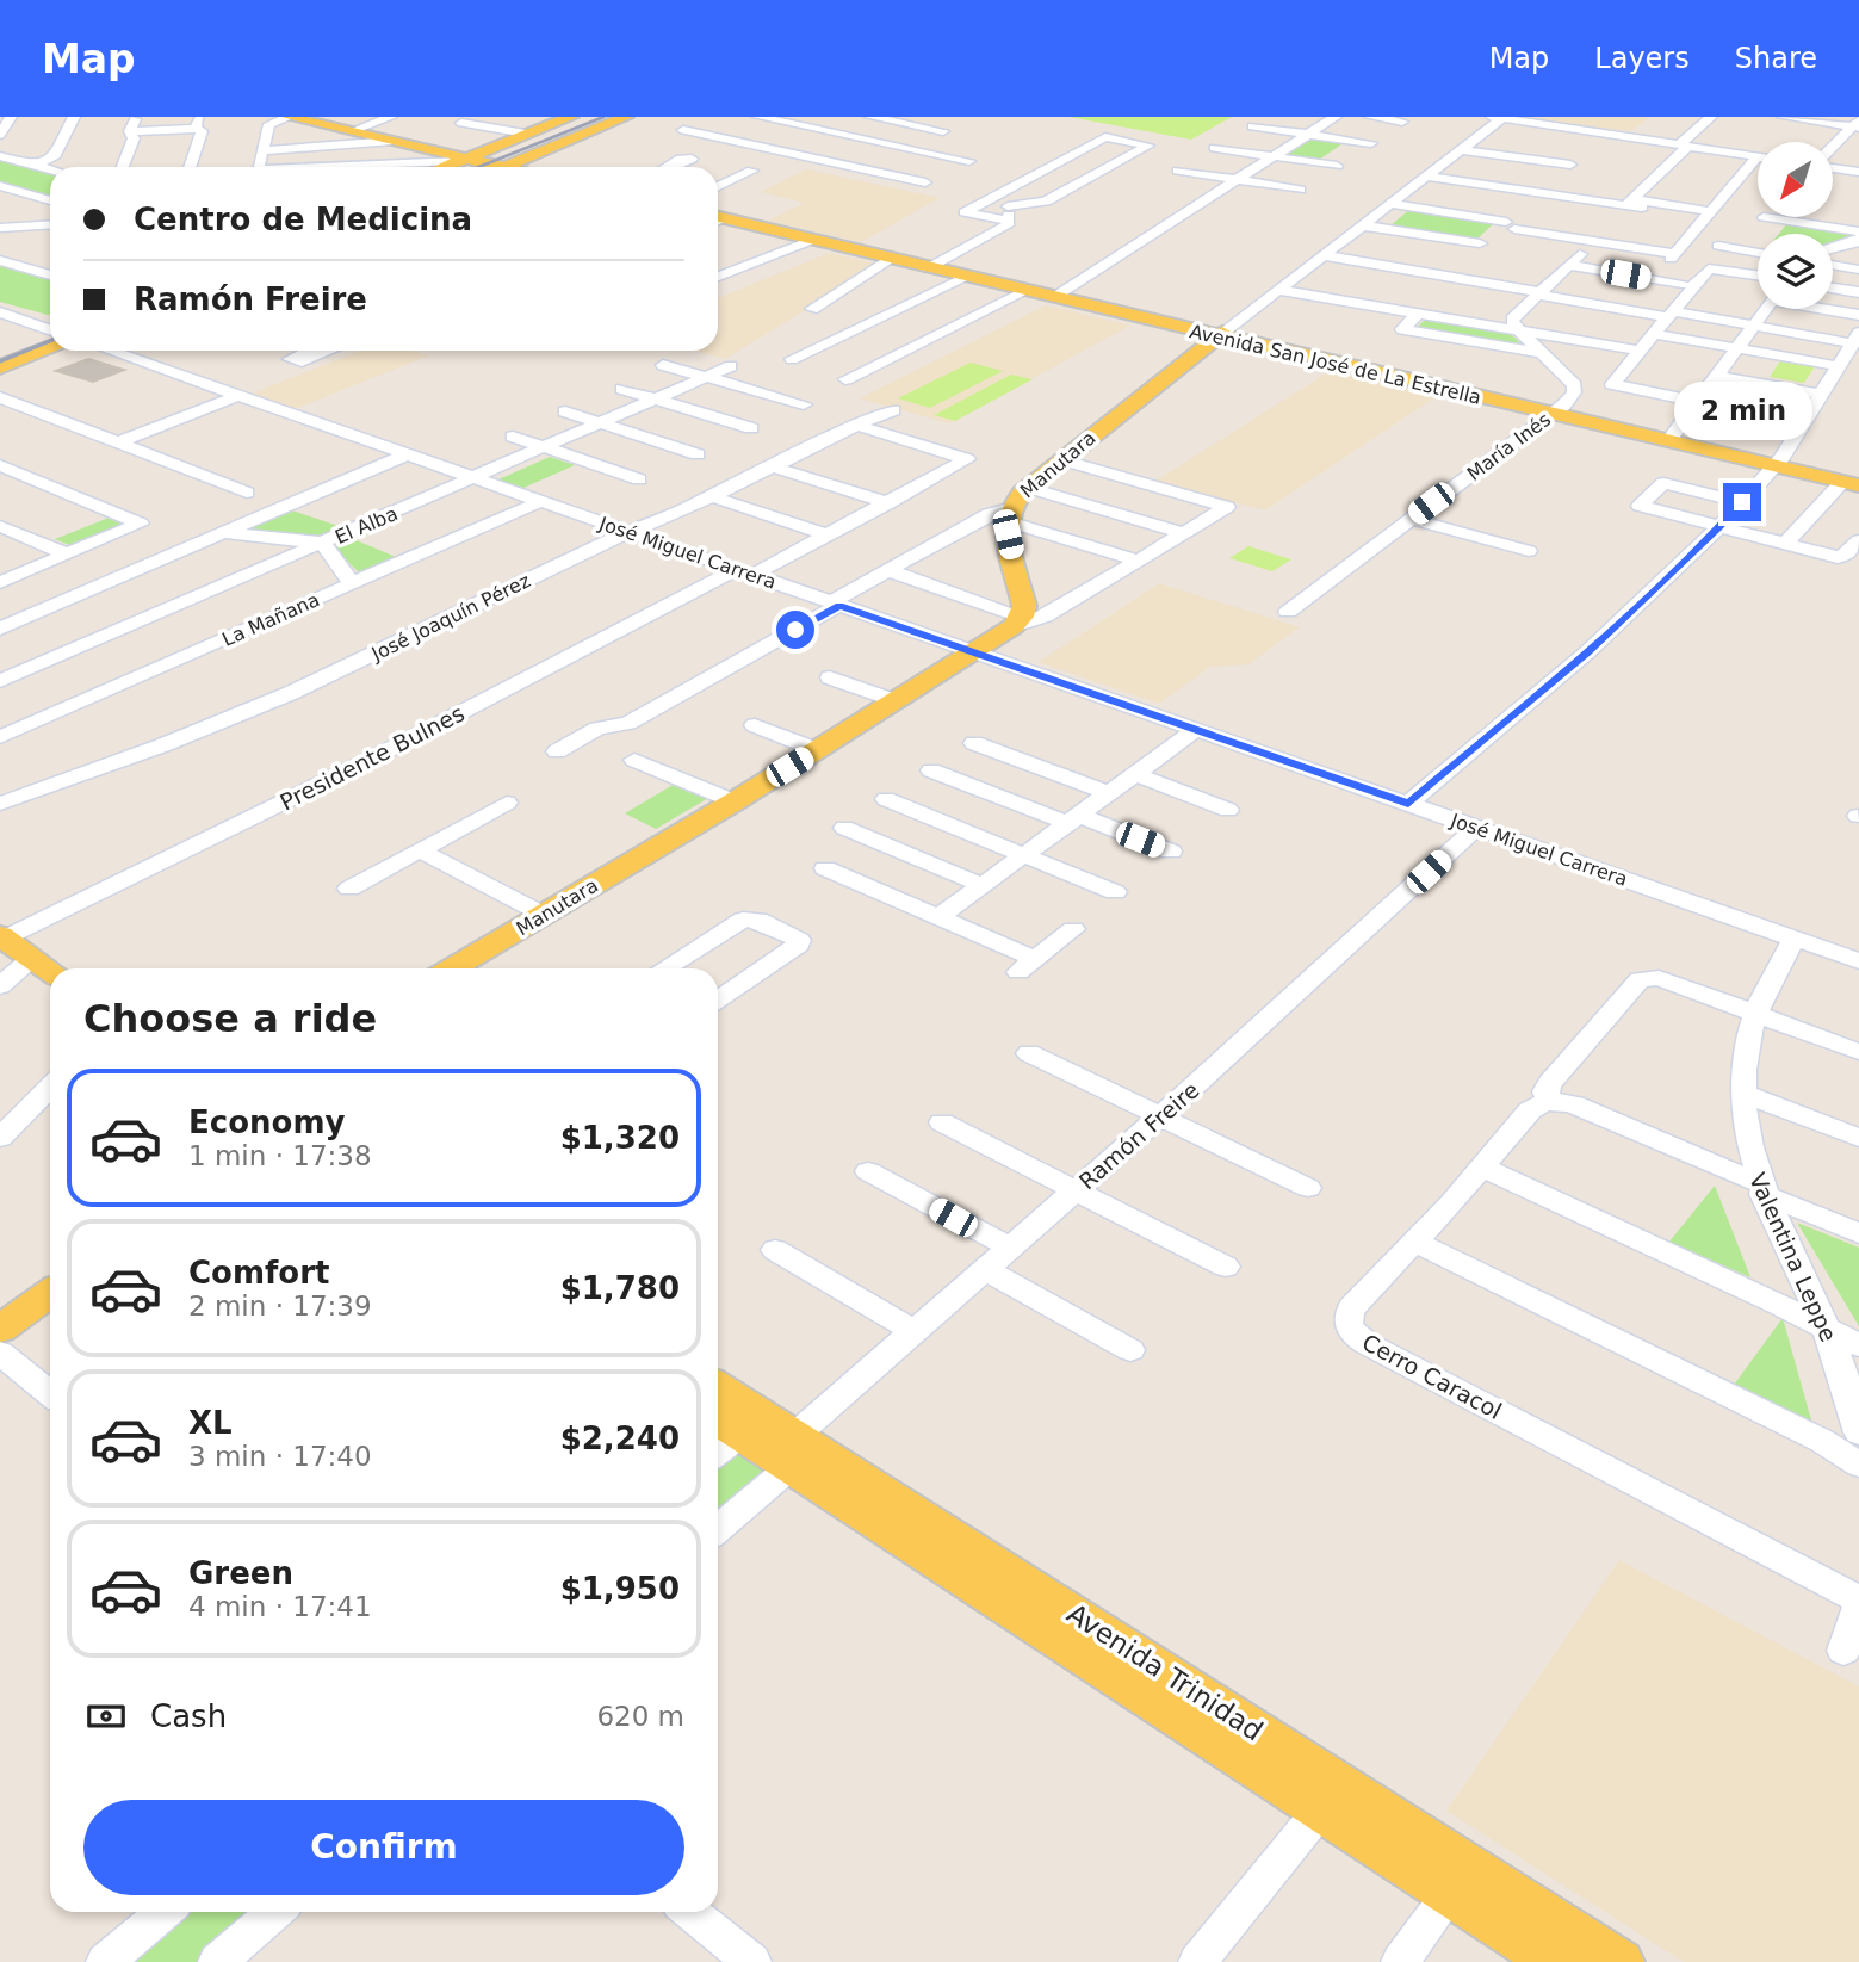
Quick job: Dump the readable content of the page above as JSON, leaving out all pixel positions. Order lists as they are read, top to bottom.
{
  "streets": {
    "main road": ["Avenida San José de La Estrella", "Manutara", "Avenida Trinidad"],
    "street": [
      "María Inés",
      "El Alba",
      "José Miguel Carrera",
      "José Joaquín Pérez",
      "La Mañana",
      "Presidente Bulnes",
      "Ramón Freire",
      "Valentina Leppe",
      "Cerro Caracol"
    ]
  },
  "crossings": [
    ["Avenida San José de La Estrella", "María Inés"],
    ["Avenida San José de La Estrella", "Manutara"],
    ["Manutara", "José Miguel Carrera"],
    ["El Alba", "José Miguel Carrera"],
    ["José Miguel Carrera", "José Joaquín Pérez"],
    ["José Miguel Carrera", "La Mañana"],
    ["José Miguel Carrera", "Presidente Bulnes"],
    ["José Miguel Carrera", "Ramón Freire"],
    ["José Miguel Carrera", "Valentina Leppe"],
    ["José Joaquín Pérez", "Presidente Bulnes"],
    ["Ramón Freire", "Avenida Trinidad"]
  ],
  "north": "bottom left",
  "page": {
    "header": "Map",
    "nav": ["Map", "Layers", "Share"],
    "banner": ["Centro de Medicina", "Ramón Freire"],
    "bubble": "2 min",
    "heading": "Choose a ride",
    "list": [
      {
        "name": "Economy",
        "note": "1 min · 17:38",
        "value": "$1,320"
      },
      {
        "name": "Comfort",
        "note": "2 min · 17:39",
        "value": "$1,780"
      },
      {
        "name": "XL",
        "note": "3 min · 17:40",
        "value": "$2,240"
      },
      {
        "name": "Green",
        "note": "4 min · 17:41",
        "value": "$1,950"
      }
    ],
    "pay": ["Cash", "620 m"],
    "buttons": "Confirm"
  }
}
